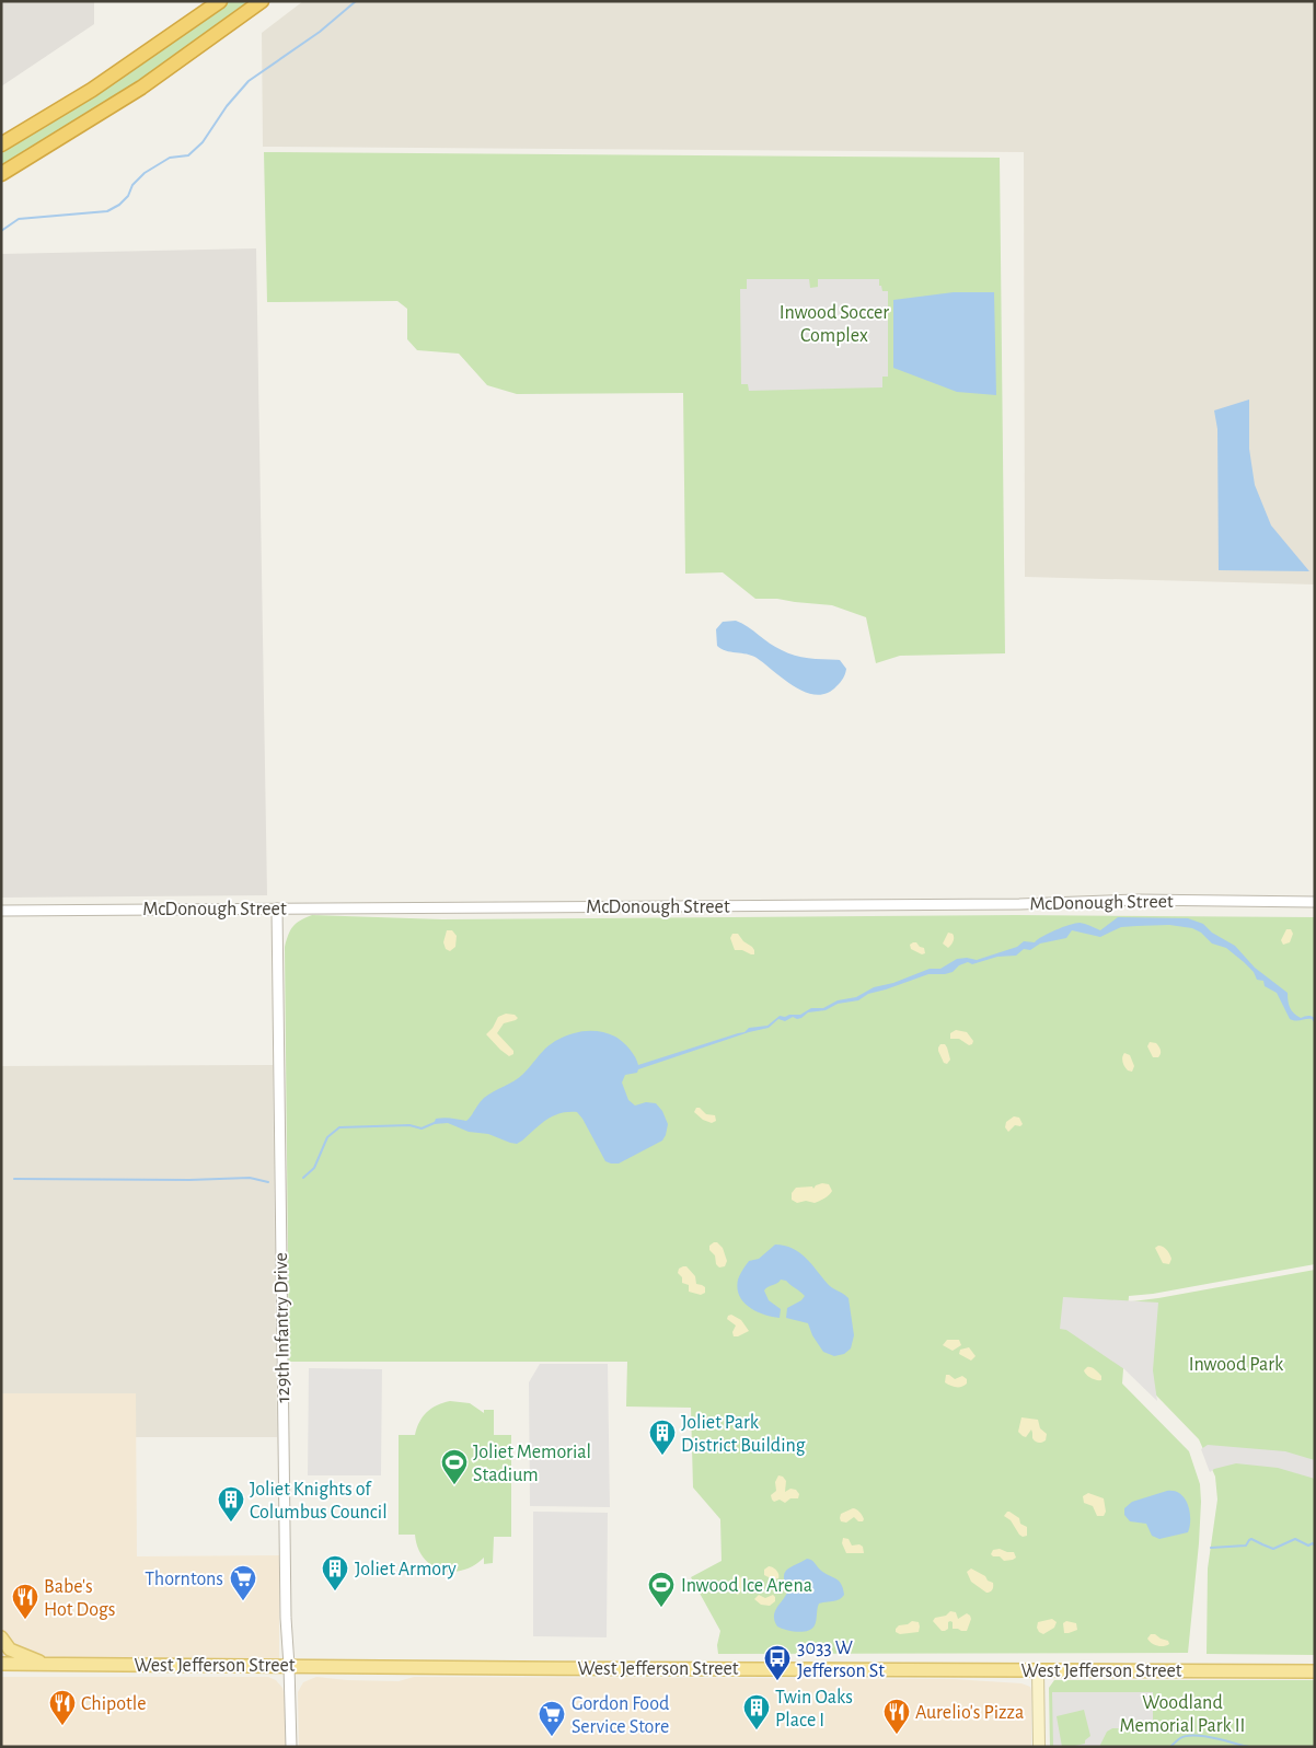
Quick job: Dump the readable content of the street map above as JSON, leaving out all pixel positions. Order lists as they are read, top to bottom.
{
  "streets": {
    "main road": ["West Jefferson Street"],
    "street": ["McDonough Street", "129th Infantry Drive"]
  },
  "crossings": [
    ["McDonough Street", "129th Infantry Drive"],
    ["129th Infantry Drive", "West Jefferson Street"]
  ],
  "parks": ["Inwood Soccer Complex", "Inwood Park", "Woodland Memorial Park II"],
  "places": {
    "building": [
      "Joliet Park District Building",
      "Joliet Knights of Columbus Council",
      "Joliet Armory",
      "Twin Oaks Place I"
    ],
    "sports": ["Joliet Memorial Stadium", "Inwood Ice Arena"],
    "supermarket": ["Thorntons", "Gordon Food Service Store"],
    "restaurant": ["Babe's Hot Dogs", "Chipotle", "Aurelio's Pizza"],
    "bus stop": ["3033 W Jefferson St"]
  }
}
